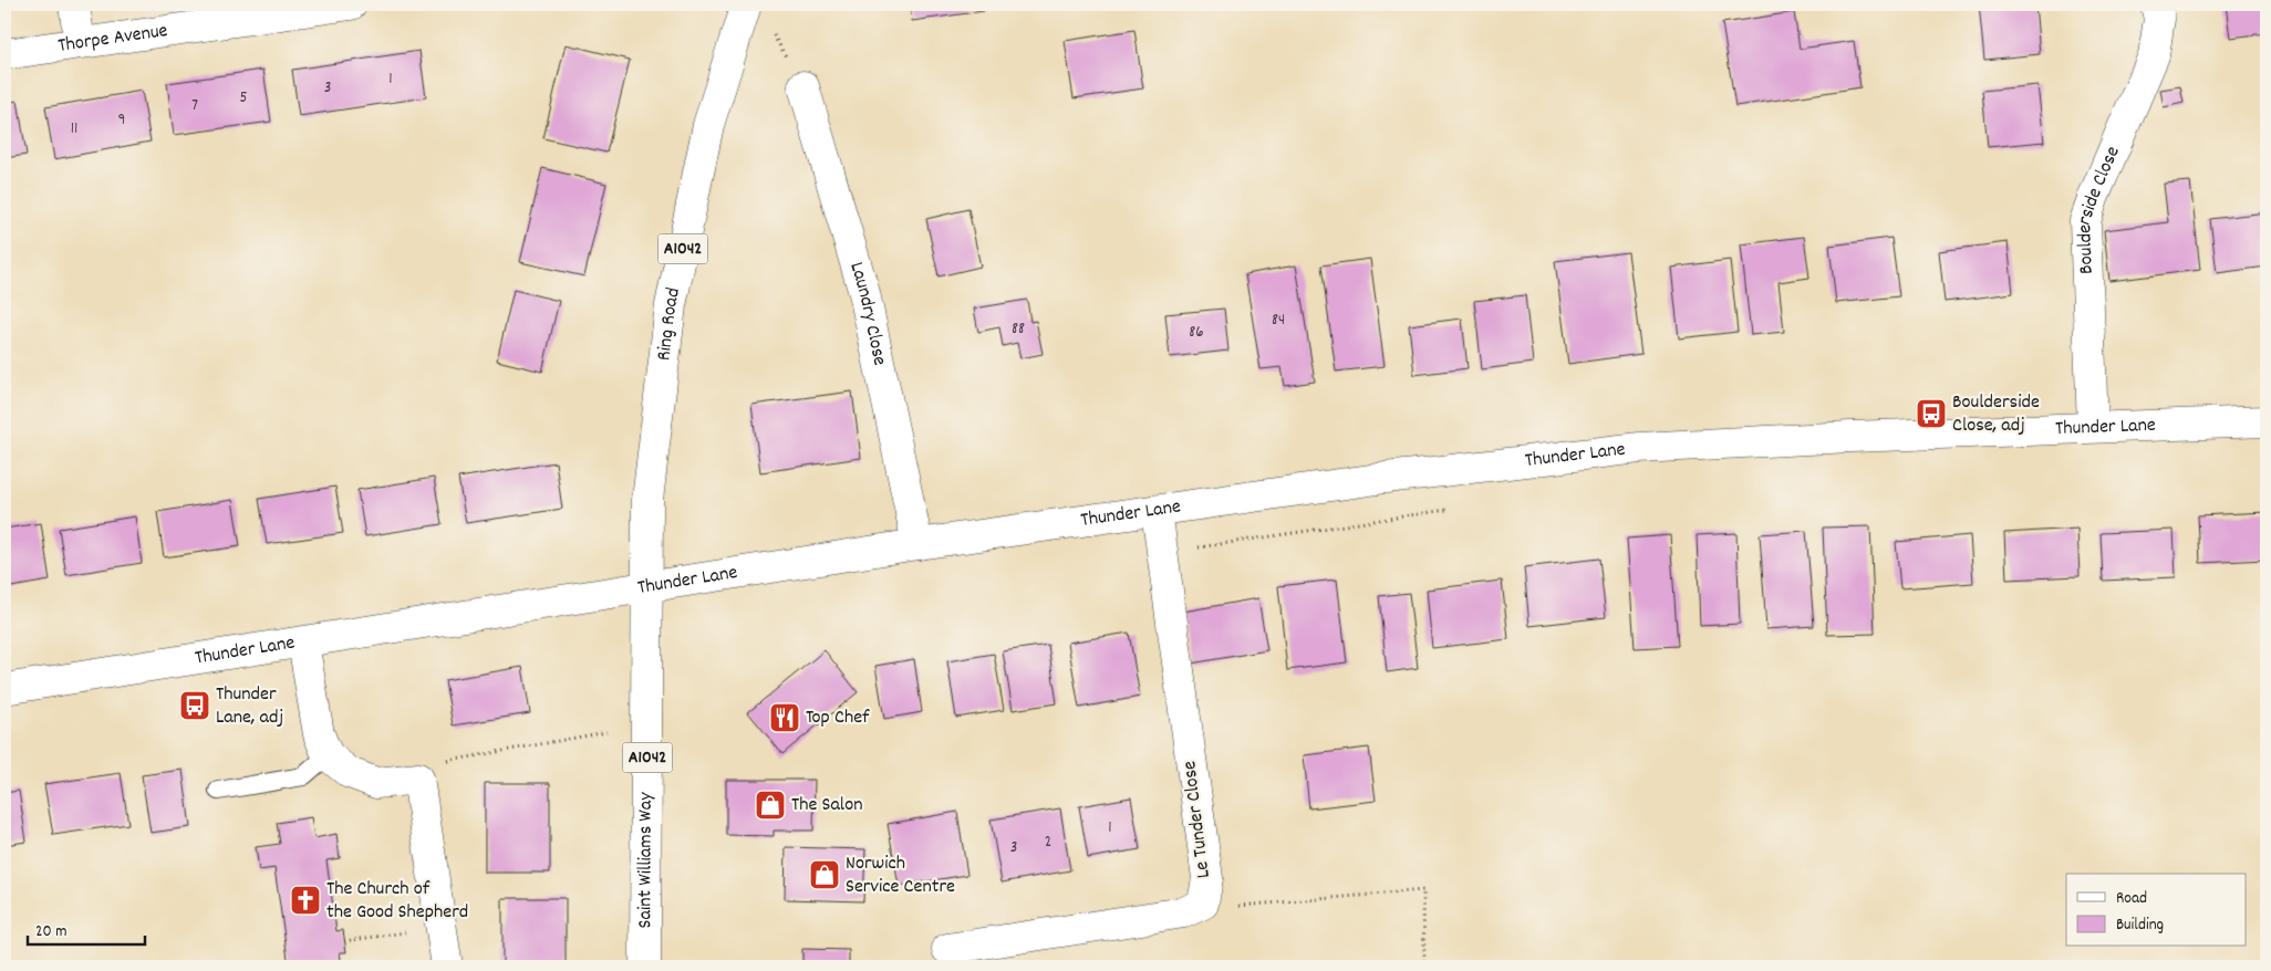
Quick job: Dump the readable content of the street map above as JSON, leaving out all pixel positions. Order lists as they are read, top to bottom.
{
  "streets": {
    "main road": [
      "Thorpe Avenue",
      "Boulderside Close",
      "A1042",
      "Laundry Close",
      "Ring Road",
      "Thunder Lane",
      "Le Tunder Close",
      "Saint Williams Way"
    ]
  },
  "crossings": [
    ["Boulderside Close", "Thunder Lane"],
    ["Laundry Close", "Thunder Lane"],
    ["Ring Road", "Thunder Lane"],
    ["Ring Road", "Saint Williams Way"],
    ["Thunder Lane", "Le Tunder Close"],
    ["Thunder Lane", "Saint Williams Way"]
  ],
  "places": {
    "bus stop": ["Boulderside Close, adj", "Thunder Lane, adj"],
    "restaurant": ["Top Chef"],
    "shop": ["The Salon", "Norwich Service Centre"],
    "church": ["The Church of the Good Shepherd"]
  },
  "house_numbers": [
    "1",
    "3",
    "5",
    "7",
    "9",
    "11",
    "84",
    "88",
    "86",
    "1",
    "2",
    "3"
  ],
  "legend": ["Road", "Building"],
  "scale_bar": "20 m"
}
